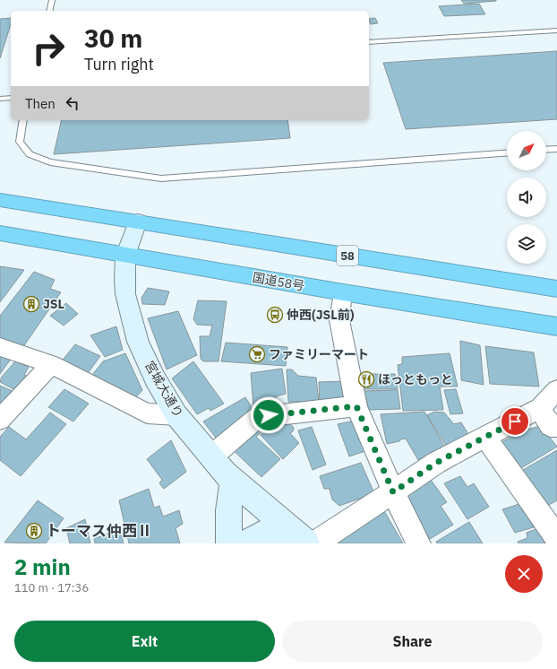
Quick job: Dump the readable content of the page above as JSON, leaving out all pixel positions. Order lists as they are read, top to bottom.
{
  "streets": {
    "highway": ["58", "国道58号"],
    "street": ["宮城大通り"]
  },
  "crossings": [
    ["58", "宮城大通り"],
    ["国道58号", "宮城大通り"]
  ],
  "places": {
    "building": ["JSL", "トーマス仲西Ⅱ"],
    "bus stop": ["仲西(JSL前)"],
    "supermarket": ["ファミリーマート"],
    "restaurant": ["ほっともっと"]
  },
  "north": "top right",
  "page": {
    "turn": ["30 m", "Turn right"],
    "then": "Then",
    "heading": ["2 min", "110 m · 17:36"],
    "buttons": ["Exit", "Share"]
  }
}
